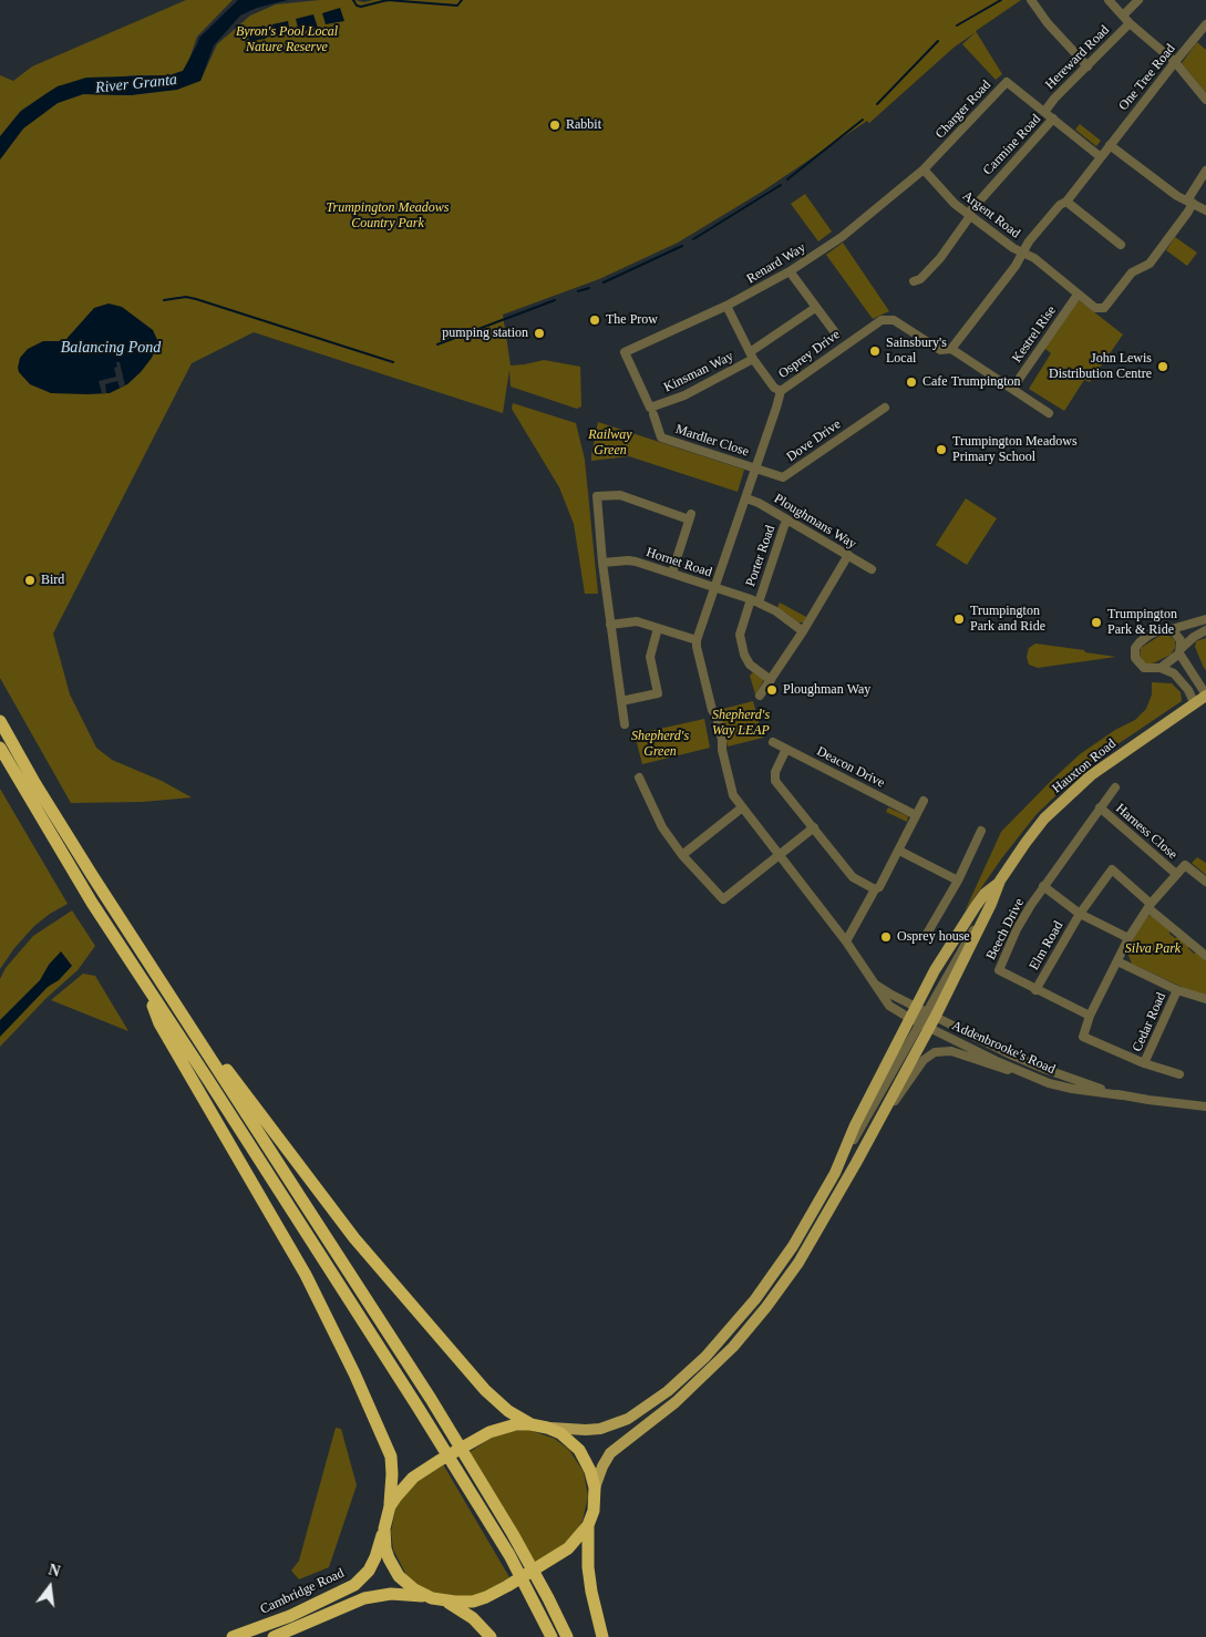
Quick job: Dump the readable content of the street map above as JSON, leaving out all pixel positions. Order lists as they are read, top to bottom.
{
  "streets": {
    "highway": ["Cambridge Road"],
    "main road": ["Hauxton Road"],
    "street": [
      "Hereward Road",
      "One Tree Road",
      "Charger Road",
      "Carmine Road",
      "Argent Road",
      "Renard Way",
      "Kestrel Rise",
      "Osprey Drive",
      "Kinsman Way",
      "Mardler Close",
      "Dove Drive",
      "Ploughmans Way",
      "Porter Road",
      "Hornet Road",
      "Deacon Drive",
      "Harness Close",
      "Beech Drive",
      "Elm Road",
      "Cedar Road",
      "Addenbrooke's Road"
    ]
  },
  "crossings": [
    ["Hereward Road", "Charger Road"],
    ["Charger Road", "Carmine Road"],
    ["Charger Road", "Argent Road"],
    ["Charger Road", "Renard Way"],
    ["Carmine Road", "Argent Road"],
    ["Argent Road", "Renard Way"],
    ["Argent Road", "Kestrel Rise"],
    ["Renard Way", "Kinsman Way"],
    ["Osprey Drive", "Mardler Close"],
    ["Osprey Drive", "Dove Drive"],
    ["Osprey Drive", "Ploughmans Way"],
    ["Osprey Drive", "Porter Road"],
    ["Osprey Drive", "Hornet Road"],
    ["Mardler Close", "Dove Drive"],
    ["Ploughmans Way", "Porter Road"],
    ["Porter Road", "Hornet Road"],
    ["Harness Close", "Beech Drive"],
    ["Beech Drive", "Elm Road"],
    ["Beech Drive", "Cedar Road"]
  ],
  "water": ["River Granta", "Balancing Pond"],
  "parks": [
    "Byron's Pool Local Nature Reserve",
    "Trumpington Meadows Country Park",
    "Railway Green",
    "Shepherd's Way LEAP",
    "Shepherd's Green",
    "Silva Park"
  ],
  "places": [
    "Rabbit",
    "The Prow",
    "pumping station",
    "Sainsbury's Local",
    "John Lewis Distribution Centre",
    "Cafe Trumpington",
    "Trumpington Meadows Primary School",
    "Bird",
    "Trumpington Park and Ride",
    "Trumpington Park & Ride",
    "Ploughman Way",
    "Osprey house"
  ],
  "north": "top"
}
